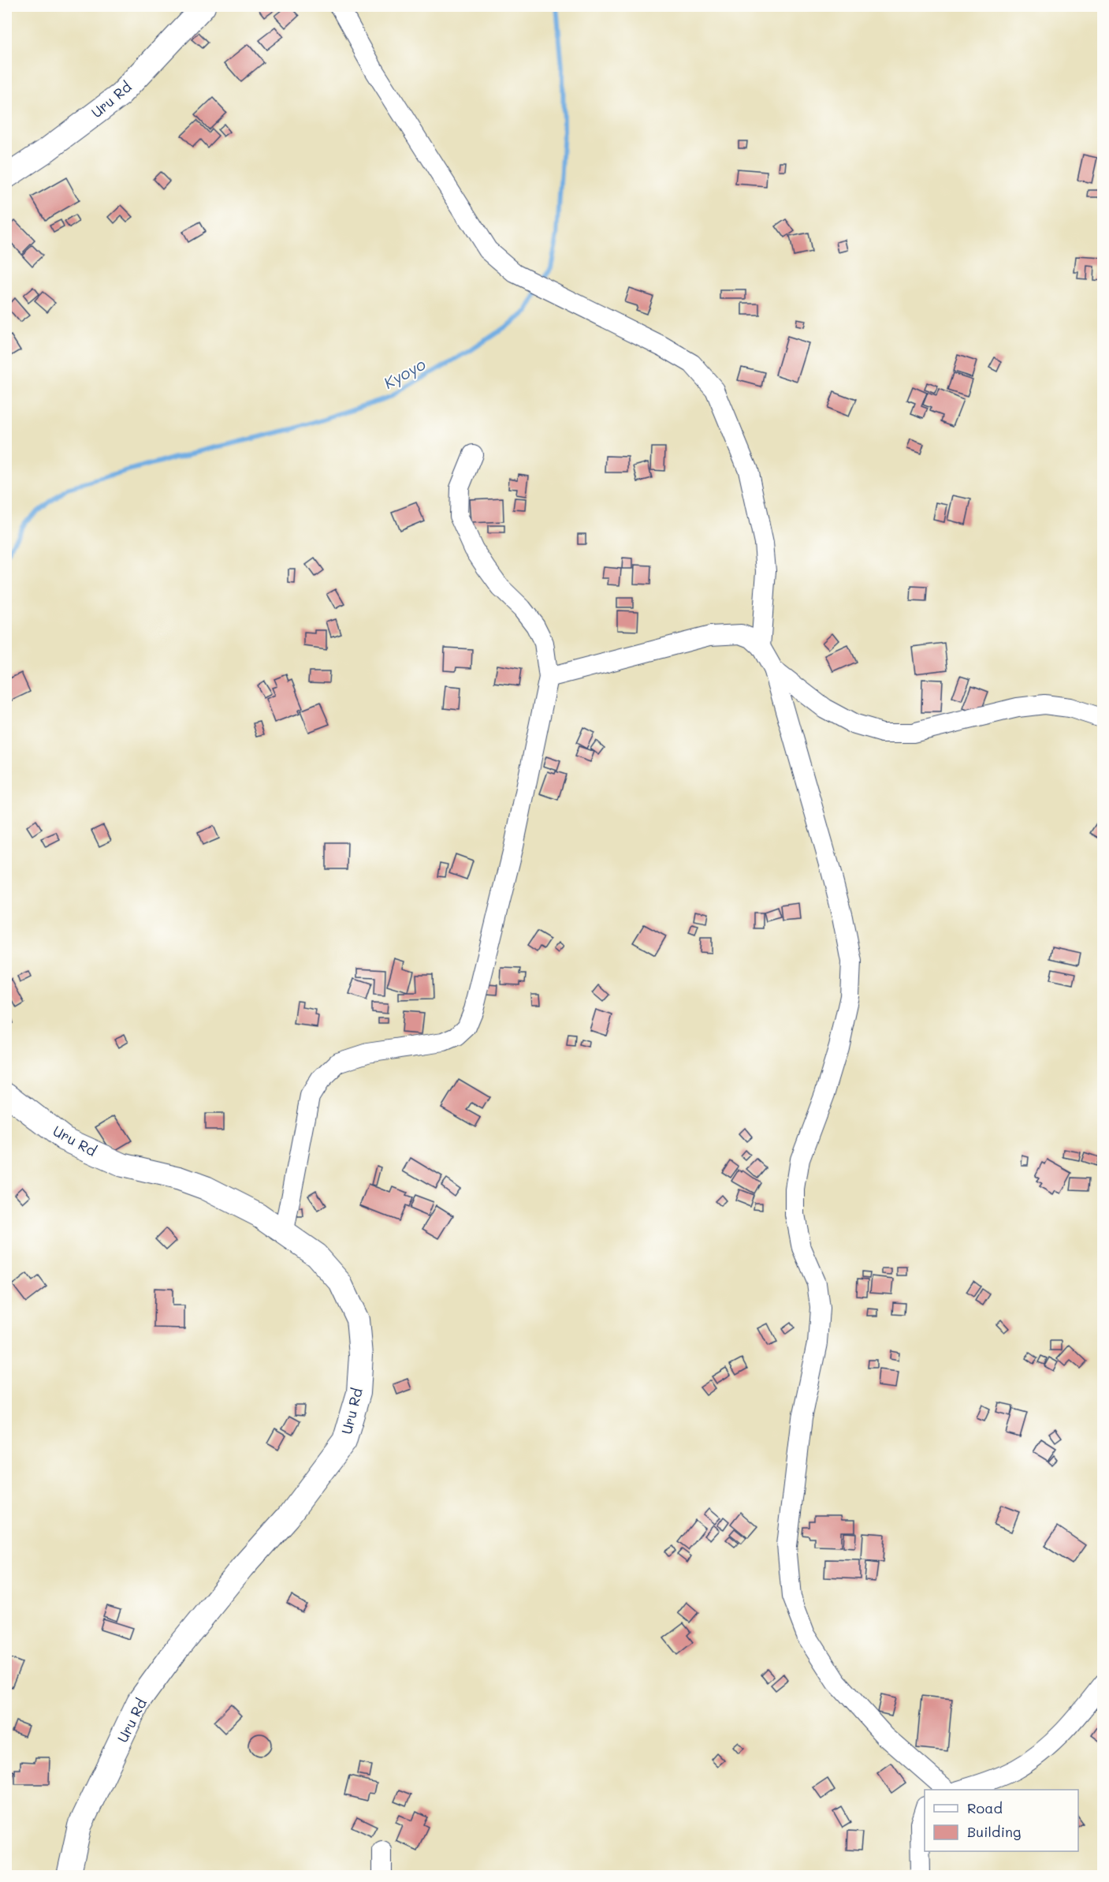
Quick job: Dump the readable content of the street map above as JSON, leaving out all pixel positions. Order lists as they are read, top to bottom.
{
  "streets": {
    "street": ["Uru Rd"]
  },
  "water": ["Kyoyo"],
  "legend": ["Road", "Building"]
}
